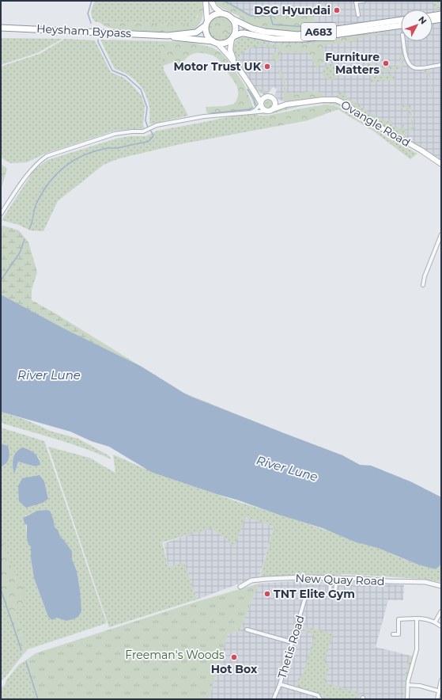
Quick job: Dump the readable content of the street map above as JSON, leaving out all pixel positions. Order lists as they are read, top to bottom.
{
  "streets": {
    "highway": ["Heysham Bypass", "A683"],
    "main road": ["Ovangle Road"],
    "street": ["New Quay Road", "Thetis Road"]
  },
  "crossings": [
    ["Heysham Bypass", "A683"]
  ],
  "water": ["River Lune"],
  "parks": ["Freeman's Woods"],
  "places": [
    "DSG Hyundai",
    "Furniture Matters",
    "Motor Trust UK",
    "TNT Elite Gym",
    "Hot Box"
  ],
  "north": "top right"
}
